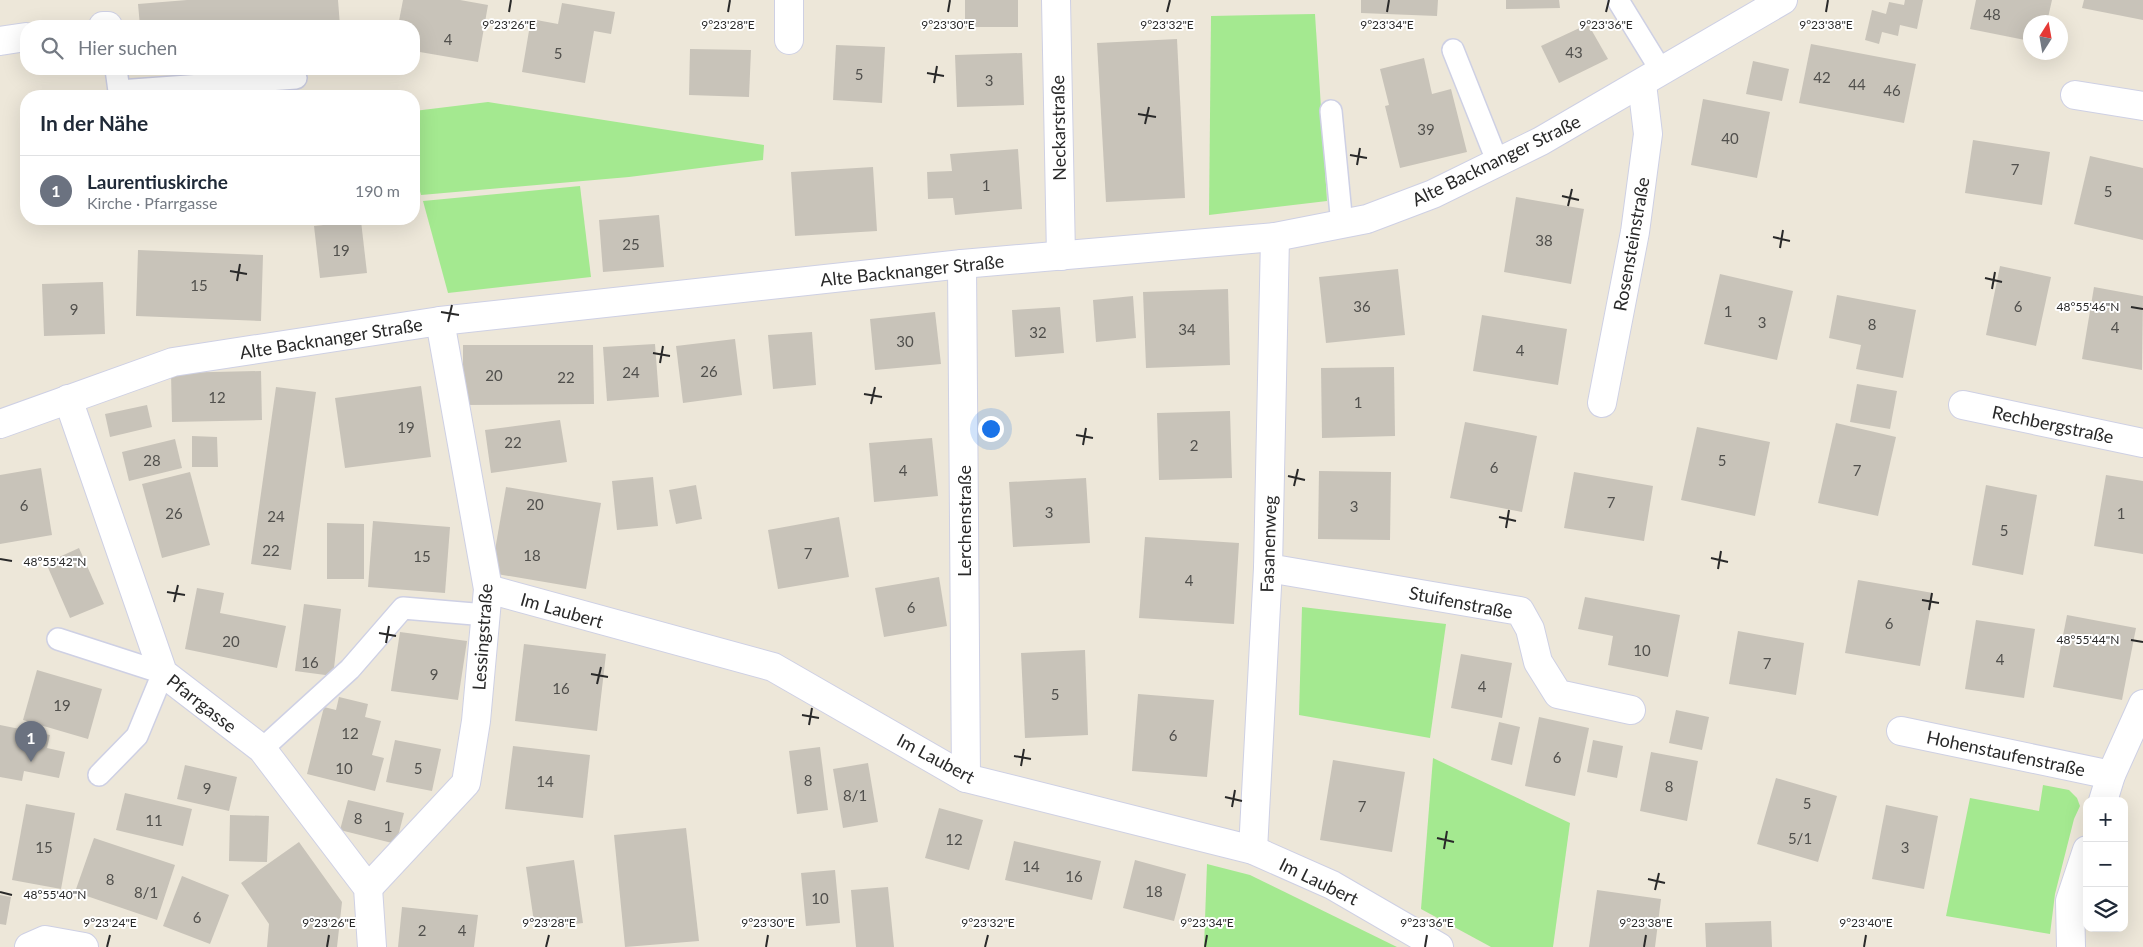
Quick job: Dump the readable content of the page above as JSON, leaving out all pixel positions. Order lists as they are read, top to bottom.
{
  "streets": {
    "street": [
      "Neckarstraße",
      "Alte Backnanger Straße",
      "Rosensteinstraße",
      "Rechbergstraße",
      "Lerchenstraße",
      "Fasanenweg",
      "Stuifenstraße",
      "Im Laubert",
      "Lessingstraße",
      "Pfarrgasse",
      "Hohenstaufenstraße"
    ]
  },
  "crossings": [
    ["Neckarstraße", "Alte Backnanger Straße"],
    ["Alte Backnanger Straße", "Rosensteinstraße"],
    ["Alte Backnanger Straße", "Lerchenstraße"],
    ["Alte Backnanger Straße", "Fasanenweg"],
    ["Alte Backnanger Straße", "Lessingstraße"],
    ["Alte Backnanger Straße", "Pfarrgasse"],
    ["Lerchenstraße", "Im Laubert"],
    ["Fasanenweg", "Stuifenstraße"],
    ["Fasanenweg", "Im Laubert"],
    ["Im Laubert", "Lessingstraße"],
    ["Lessingstraße", "Pfarrgasse"]
  ],
  "house_numbers": [
    "48",
    "4",
    "43",
    "5",
    "5",
    "42",
    "3",
    "44",
    "46",
    "39",
    "40",
    "7",
    "1",
    "5",
    "38",
    "25",
    "19",
    "15",
    "36",
    "6",
    "9",
    "1",
    "3",
    "8",
    "4",
    "34",
    "32",
    "30",
    "4",
    "26",
    "24",
    "20",
    "22",
    "12",
    "1",
    "19",
    "22",
    "2",
    "28",
    "5",
    "6",
    "4",
    "7",
    "7",
    "20",
    "6",
    "3",
    "3",
    "26",
    "1",
    "24",
    "5",
    "22",
    "7",
    "18",
    "15",
    "4",
    "6",
    "6",
    "20",
    "10",
    "4",
    "16",
    "7",
    "9",
    "4",
    "16",
    "5",
    "19",
    "12",
    "6",
    "6",
    "10",
    "5",
    "8",
    "14",
    "8",
    "9",
    "8/1",
    "5",
    "7",
    "8",
    "11",
    "1",
    "5/1",
    "12",
    "15",
    "3",
    "14",
    "16",
    "8",
    "18",
    "8/1",
    "10",
    "6",
    "2",
    "4"
  ],
  "north": "top",
  "page": {
    "search": "Hier suchen",
    "heading": "In der Nähe",
    "list": [
      {
        "mark": "1",
        "name": "Laurentiuskirche",
        "note": "Kirche · Pfarrgasse",
        "value": "190 m"
      }
    ],
    "pins": "1",
    "map_buttons": ["+", "−"]
  },
  "coordinates": [
    "9°23'26\"E",
    "9°23'28\"E",
    "9°23'30\"E",
    "9°23'32\"E",
    "9°23'34\"E",
    "9°23'36\"E",
    "9°23'38\"E",
    "48°55'46\"N",
    "48°55'42\"N",
    "48°55'44\"N",
    "48°55'40\"N",
    "9°23'24\"E",
    "9°23'40\"E"
  ]
}
